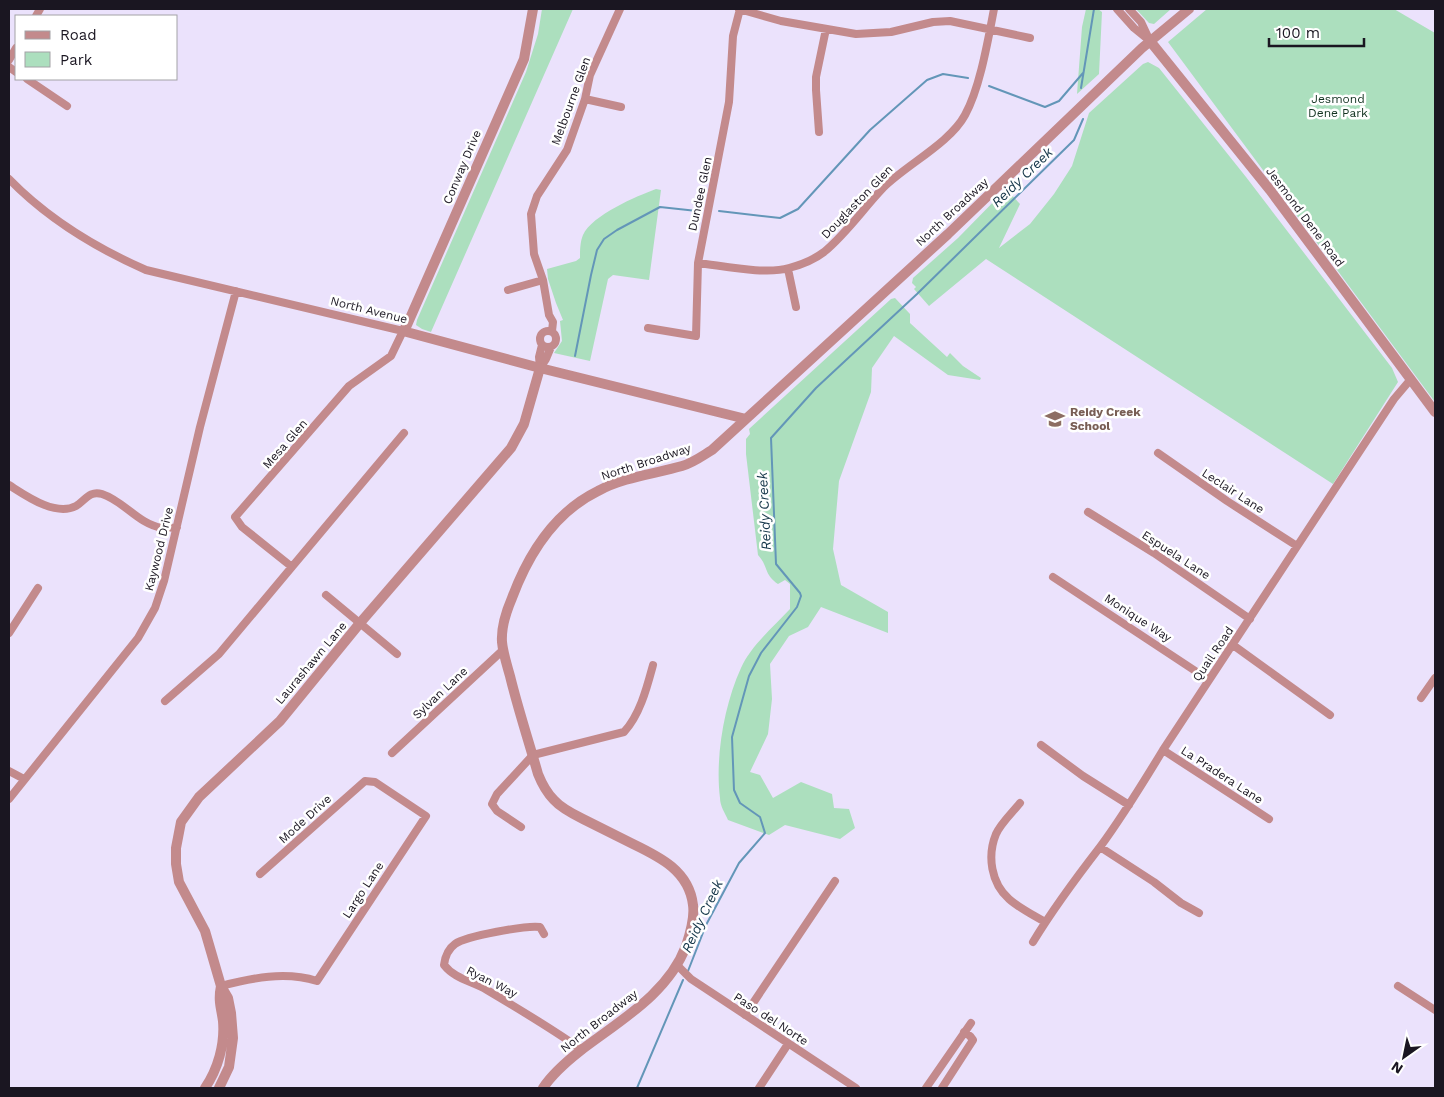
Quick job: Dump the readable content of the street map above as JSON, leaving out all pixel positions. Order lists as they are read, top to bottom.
{
  "streets": {
    "street": [
      "Melbourne Glen",
      "Conway Drive",
      "Dundee Glen",
      "Douglaston Glen",
      "North Broadway",
      "Jesmond Dene Road",
      "North Avenue",
      "Mesa Glen",
      "Leclair Lane",
      "Kaywood Drive",
      "Espuela Lane",
      "Monique Way",
      "Quail Road",
      "Laurashawn Lane",
      "Sylvan Lane",
      "La Pradera Lane",
      "Mode Drive",
      "Largo Lane",
      "Ryan Way",
      "Paso del Norte"
    ]
  },
  "crossings": [
    ["Melbourne Glen", "North Avenue"],
    ["Melbourne Glen", "Laurashawn Lane"],
    ["Conway Drive", "North Avenue"],
    ["Conway Drive", "Mesa Glen"],
    ["Dundee Glen", "Douglaston Glen"],
    ["North Broadway", "Jesmond Dene Road"],
    ["North Broadway", "North Avenue"],
    ["North Broadway", "Sylvan Lane"],
    ["North Broadway", "Ryan Way"],
    ["North Broadway", "Paso del Norte"],
    ["Jesmond Dene Road", "Quail Road"],
    ["North Avenue", "Mesa Glen"],
    ["North Avenue", "Kaywood Drive"],
    ["North Avenue", "Laurashawn Lane"],
    ["Leclair Lane", "Quail Road"],
    ["Espuela Lane", "Quail Road"],
    ["Monique Way", "Quail Road"],
    ["Quail Road", "La Pradera Lane"],
    ["Laurashawn Lane", "Largo Lane"],
    ["Mode Drive", "Largo Lane"]
  ],
  "water": ["Reidy Creek"],
  "parks": ["Jesmond Dene Park"],
  "places": {
    "school or university": ["Reidy Creek School"]
  },
  "legend": ["Road", "Park"],
  "scale_bar": "100 m",
  "north": "bottom left"
}
